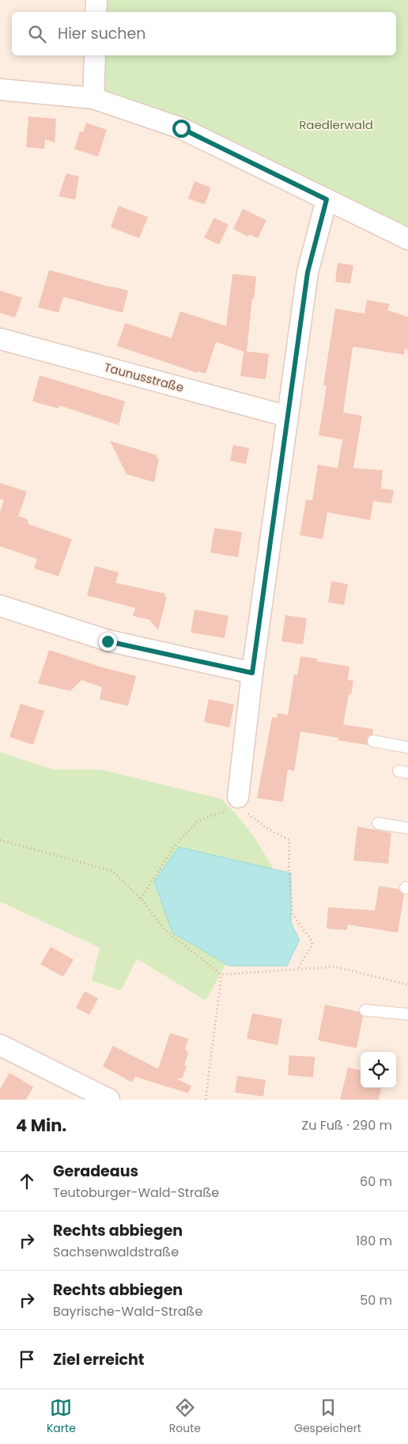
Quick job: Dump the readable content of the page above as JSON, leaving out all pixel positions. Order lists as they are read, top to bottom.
{
  "streets": {
    "street": ["Taunusstraße"]
  },
  "parks": ["Raedlerwald"],
  "page": {
    "search": "Hier suchen",
    "heading": ["4 Min.", "Zu Fuß · 290 m"],
    "list": [
      ["Geradeaus", "Teutoburger-Wald-Straße", "60 m"],
      ["Rechts abbiegen", "Sachsenwaldstraße", "180 m"],
      ["Rechts abbiegen", "Bayrische-Wald-Straße", "50 m"],
      "Ziel erreicht"
    ],
    "nav": ["Karte", "Route", "Gespeichert"]
  }
}
